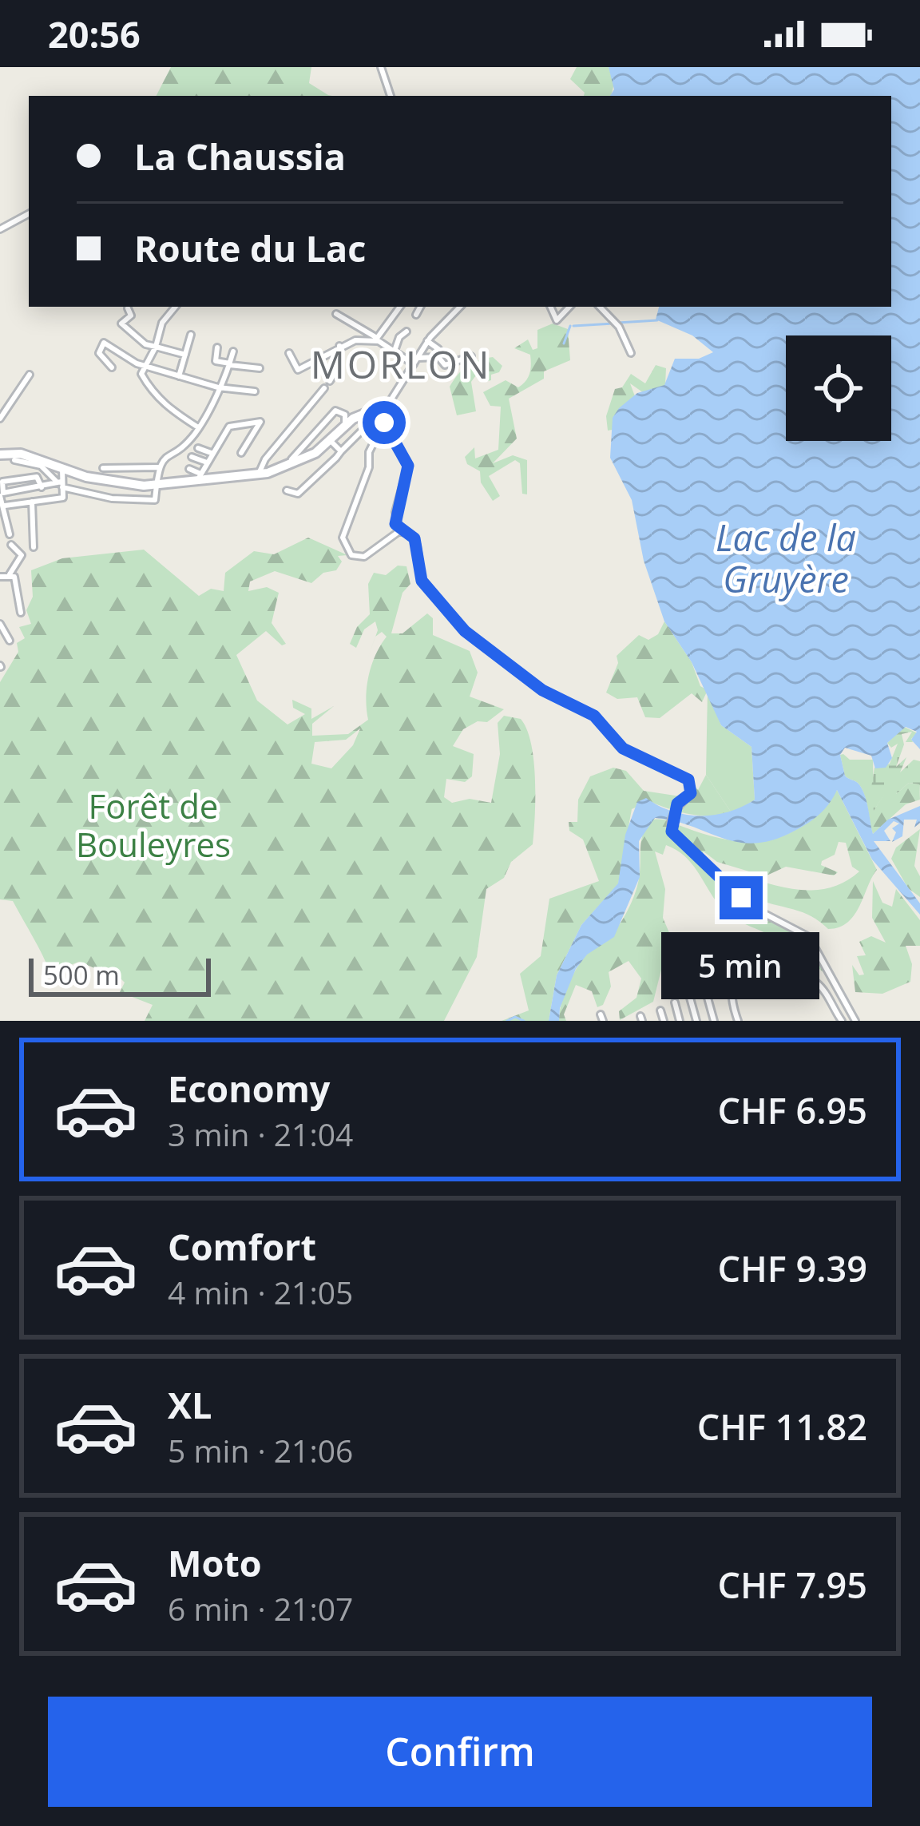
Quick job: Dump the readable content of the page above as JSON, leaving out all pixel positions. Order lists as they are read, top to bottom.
{
  "districts": ["MORLON"],
  "water": ["Lac de la Gruyère"],
  "parks": ["Forêt de Bouleyres"],
  "scale_bar": "500 m",
  "page": {
    "status": "20:56",
    "banner": ["La Chaussia", "Route du Lac"],
    "bubble": "5 min",
    "scale": "500 m",
    "list": [
      {
        "name": "Economy",
        "note": "3 min · 21:04",
        "value": "CHF 6.95"
      },
      {
        "name": "Comfort",
        "note": "4 min · 21:05",
        "value": "CHF 9.39"
      },
      {
        "name": "XL",
        "note": "5 min · 21:06",
        "value": "CHF 11.82"
      },
      {
        "name": "Moto",
        "note": "6 min · 21:07",
        "value": "CHF 7.95"
      }
    ],
    "buttons": "Confirm"
  }
}
